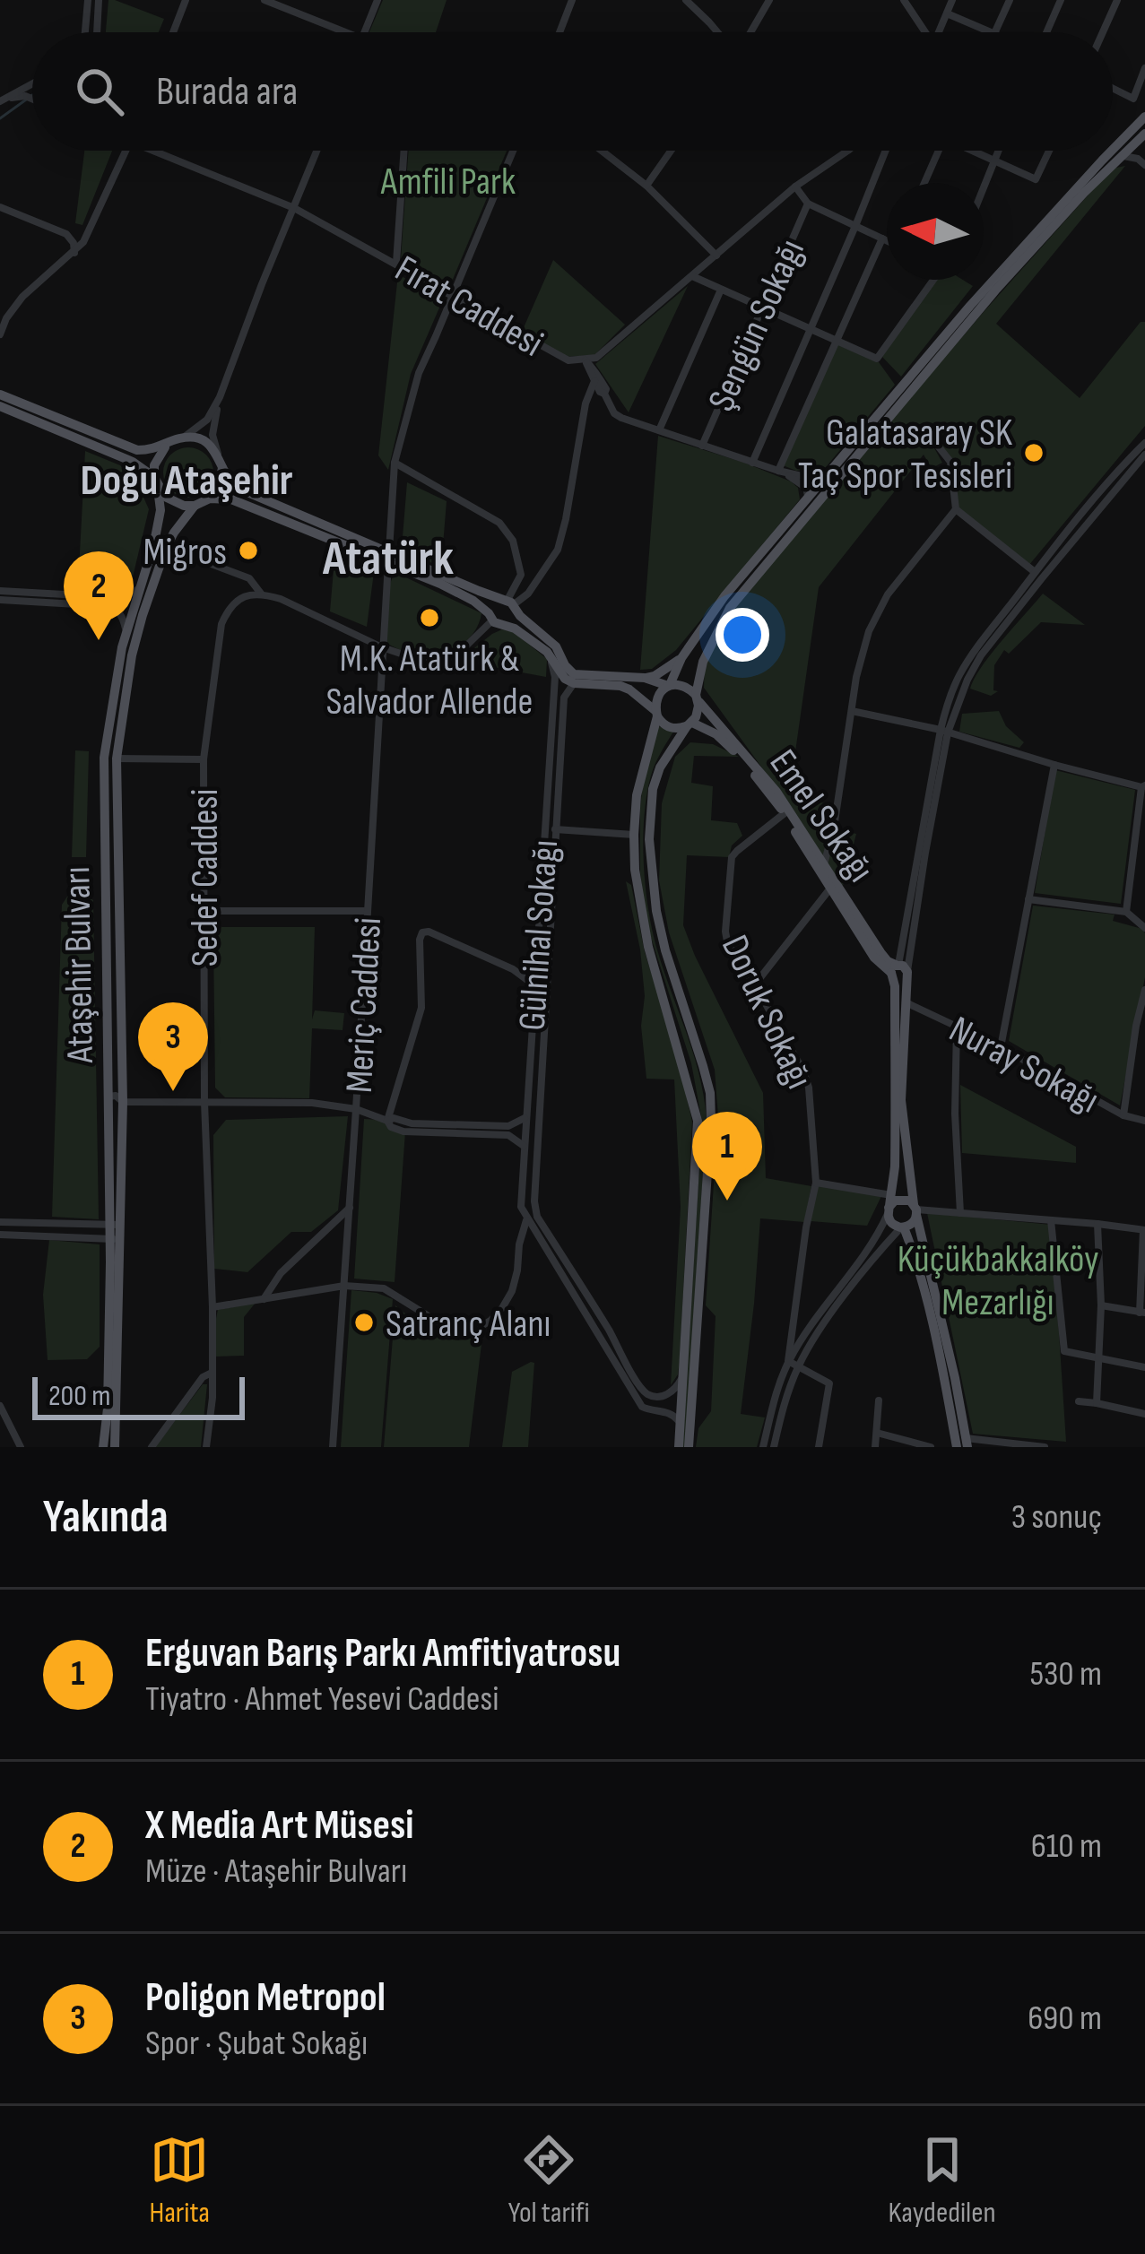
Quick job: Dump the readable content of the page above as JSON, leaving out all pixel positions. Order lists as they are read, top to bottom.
{
  "streets": {
    "main road": ["Emel Sokağı", "Ataşehir Bulvarı"],
    "street": [
      "Fırat Caddesi",
      "Şengün Sokağı",
      "Sedef Caddesi",
      "Gülnihal Sokağı",
      "Meriç Caddesi",
      "Doruk Sokağı",
      "Nuray Sokağı"
    ]
  },
  "crossings": [
    ["Fırat Caddesi", "Meriç Caddesi"],
    ["Emel Sokağı", "Doruk Sokağı"]
  ],
  "districts": ["Doğu Ataşehir", "Atatürk"],
  "parks": ["Amfili Park", "Küçükbakkalköy Mezarlığı"],
  "places": [
    "Galatasaray SK Taç Spor Tesisleri",
    "Migros",
    "M.K. Atatürk & Salvador Allende",
    "Satranç Alanı"
  ],
  "scale_bar": "200 m",
  "north": "left",
  "page": {
    "search": "Burada ara",
    "pins": ["2", "3", "1"],
    "scale": "200 m",
    "heading": ["Yakında", "3 sonuç"],
    "list": [
      {
        "mark": "1",
        "name": "Erguvan Barış Parkı Amfitiyatrosu",
        "note": "Tiyatro · Ahmet Yesevi Caddesi",
        "value": "530 m"
      },
      {
        "mark": "2",
        "name": "X Media Art Müsesi",
        "note": "Müze · Ataşehir Bulvarı",
        "value": "610 m"
      },
      {
        "mark": "3",
        "name": "Poligon Metropol",
        "note": "Spor · Şubat Sokağı",
        "value": "690 m"
      }
    ],
    "nav": ["Harita", "Yol tarifi", "Kaydedilen"]
  }
}
